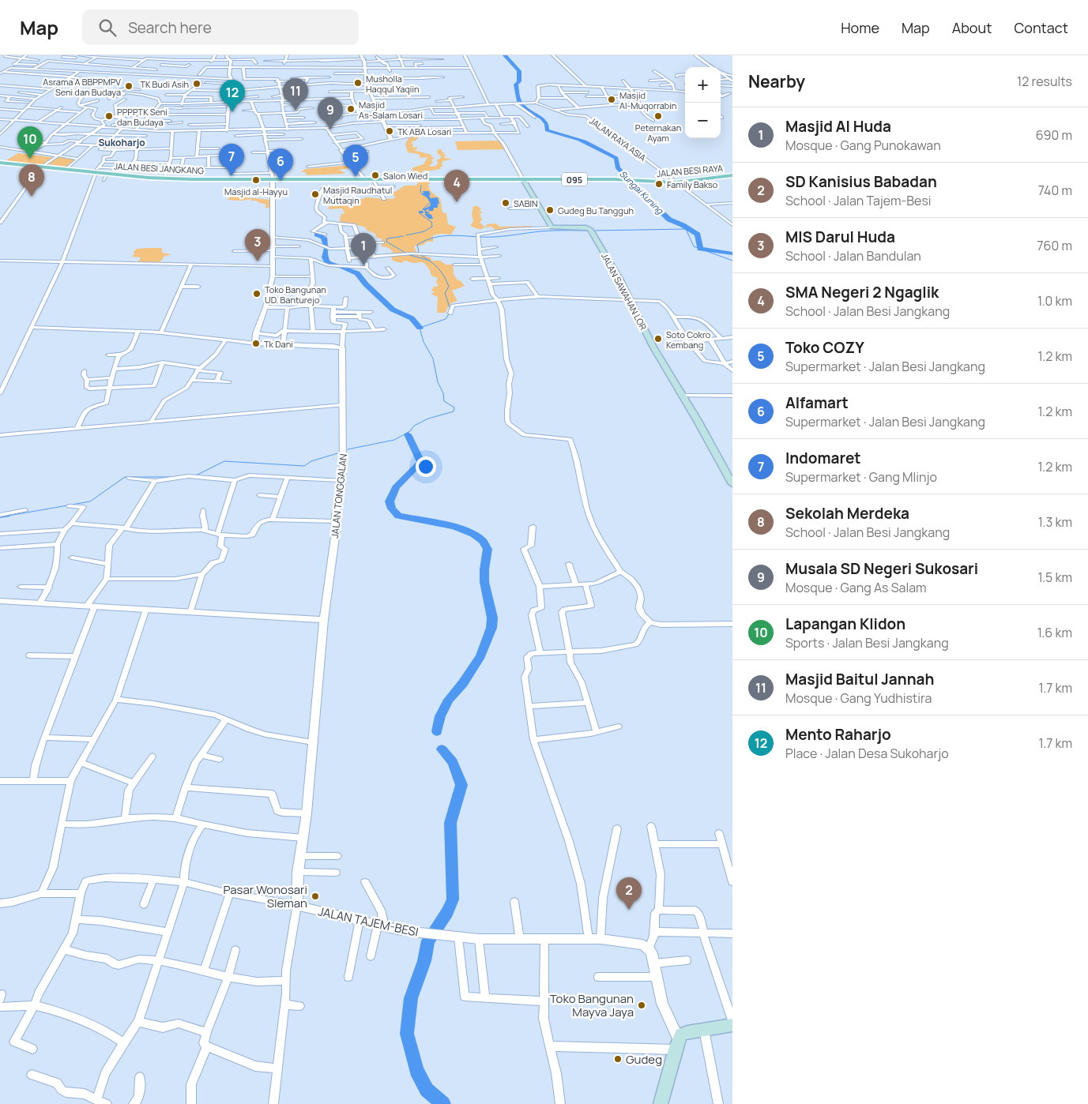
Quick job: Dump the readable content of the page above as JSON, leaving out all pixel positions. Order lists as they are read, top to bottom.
{
  "streets": {
    "main road": [
      "JALAN BESI JANGKANG",
      "JALAN BESI RAYA",
      "095",
      "JALAN SAWAHAN LOR"
    ],
    "street": ["JALAN RAYA ASIA", "JALAN TONGGALAN", "JALAN TAJEM-BESI"]
  },
  "crossings": [
    ["JALAN RAYA ASIA", "JALAN BESI RAYA"],
    ["JALAN BESI JANGKANG", "JALAN BESI RAYA"]
  ],
  "districts": ["Sukoharjo"],
  "water": ["Sungai Kuning"],
  "places": [
    "Musholla Haqqul Yaqiin",
    "TK Budi Asih",
    "Asrama A BBPPMPV Seni dan Budaya",
    "Masjid Al-Muqorrabin",
    "Masjid As-Salam Losari",
    "PPPPTK Seni dan Budaya",
    "Peternakan Ayam",
    "TK ABA Losari",
    "Salon Wied",
    "Masjid al-Hayyu",
    "Family Bakso",
    "Masjid Raudhatul Muttaqin",
    "SABIN",
    "Gudeg Bu Tangguh",
    "Toko Bangunan UD. Banturejo",
    "Soto Cokro Kembang",
    "Tk Dani",
    "Pasar Wonosari Sleman",
    "Toko Bangunan Mayva Jaya",
    "Gudeg"
  ],
  "page": {
    "header": "Map",
    "search": "Search here",
    "nav": [
      "Home",
      "Map",
      "About",
      "Contact"
    ],
    "heading": ["Nearby", "12 results"],
    "map_buttons": ["+", "−"],
    "pins": [
      "11",
      "12",
      "9",
      "10",
      "7",
      "5",
      "6",
      "8",
      "4",
      "3",
      "1",
      "2"
    ],
    "list": [
      {
        "mark": "1",
        "name": "Masjid Al Huda",
        "note": "Mosque · Gang Punokawan",
        "value": "690 m"
      },
      {
        "mark": "2",
        "name": "SD Kanisius Babadan",
        "note": "School · Jalan Tajem-Besi",
        "value": "740 m"
      },
      {
        "mark": "3",
        "name": "MIS Darul Huda",
        "note": "School · Jalan Bandulan",
        "value": "760 m"
      },
      {
        "mark": "4",
        "name": "SMA Negeri 2 Ngaglik",
        "note": "School · Jalan Besi Jangkang",
        "value": "1.0 km"
      },
      {
        "mark": "5",
        "name": "Toko COZY",
        "note": "Supermarket · Jalan Besi Jangkang",
        "value": "1.2 km"
      },
      {
        "mark": "6",
        "name": "Alfamart",
        "note": "Supermarket · Jalan Besi Jangkang",
        "value": "1.2 km"
      },
      {
        "mark": "7",
        "name": "Indomaret",
        "note": "Supermarket · Gang Mlinjo",
        "value": "1.2 km"
      },
      {
        "mark": "8",
        "name": "Sekolah Merdeka",
        "note": "School · Jalan Besi Jangkang",
        "value": "1.3 km"
      },
      {
        "mark": "9",
        "name": "Musala SD Negeri Sukosari",
        "note": "Mosque · Gang As Salam",
        "value": "1.5 km"
      },
      {
        "mark": "10",
        "name": "Lapangan Klidon",
        "note": "Sports · Jalan Besi Jangkang",
        "value": "1.6 km"
      },
      {
        "mark": "11",
        "name": "Masjid Baitul Jannah",
        "note": "Mosque · Gang Yudhistira",
        "value": "1.7 km"
      },
      {
        "mark": "12",
        "name": "Mento Raharjo",
        "note": "Place · Jalan Desa Sukoharjo",
        "value": "1.7 km"
      }
    ]
  }
}
